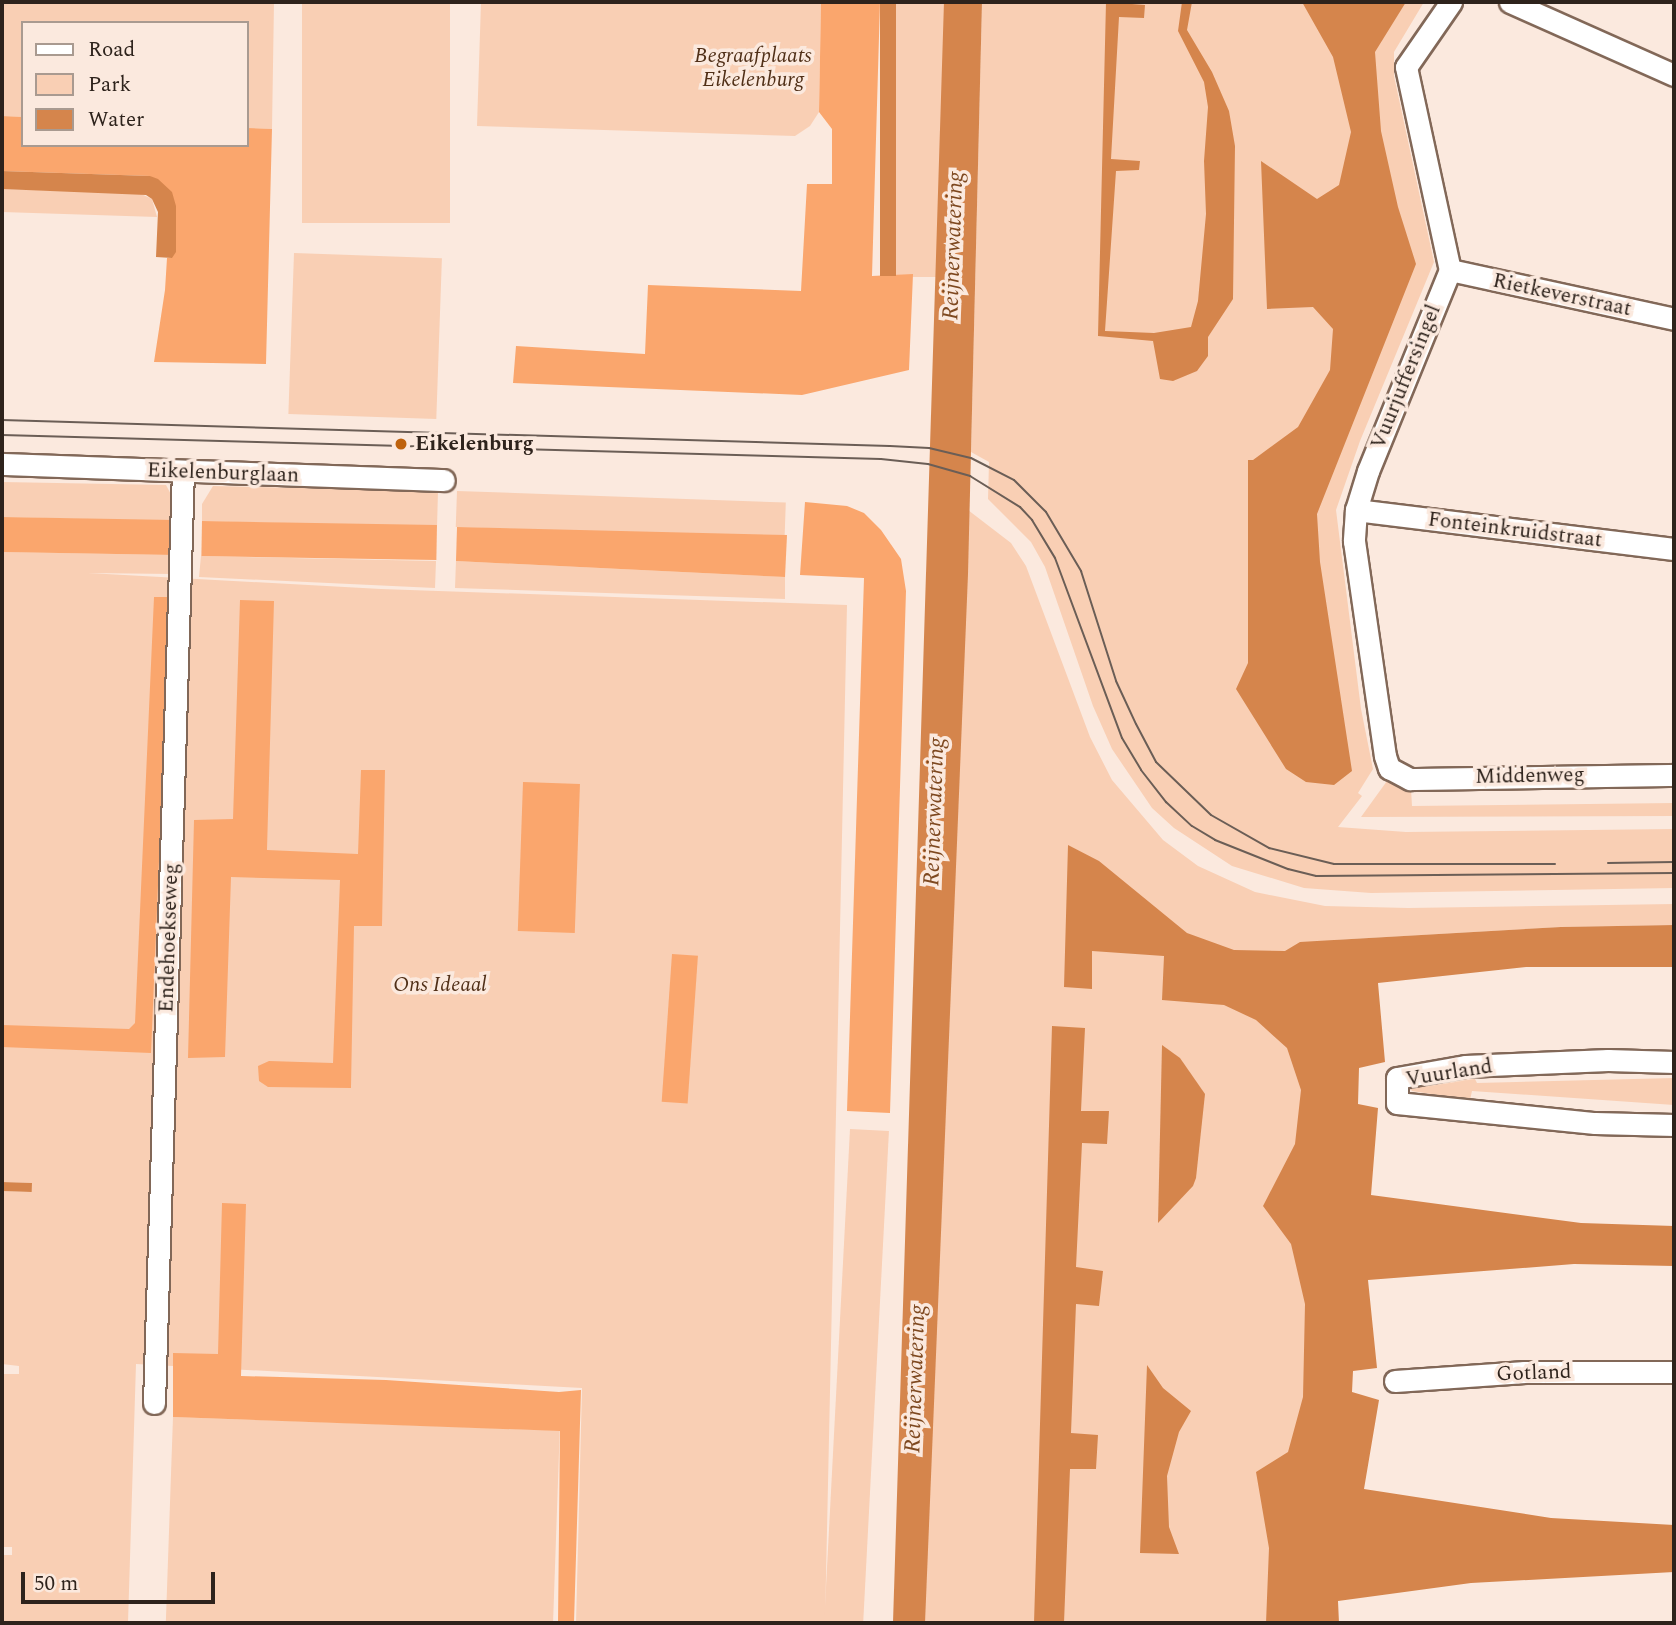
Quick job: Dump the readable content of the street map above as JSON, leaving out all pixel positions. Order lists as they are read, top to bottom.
{
  "streets": {
    "street": [
      "Rietkeverstraat",
      "Vuurjuffersingel",
      "Eikelenburglaan",
      "Fonteinkruidstraat",
      "Middenweg",
      "Endehoekseweg",
      "Vuurland",
      "Gotland"
    ]
  },
  "crossings": [
    ["Rietkeverstraat", "Vuurjuffersingel"],
    ["Vuurjuffersingel", "Fonteinkruidstraat"],
    ["Vuurjuffersingel", "Middenweg"],
    ["Eikelenburglaan", "Endehoekseweg"]
  ],
  "water": ["Reijnerwatering"],
  "parks": ["Begraafplaats Eikelenburg", "Ons Ideaal"],
  "places": ["Eikelenburg"],
  "legend": ["Road", "Park", "Water"],
  "scale_bar": "50 m"
}
